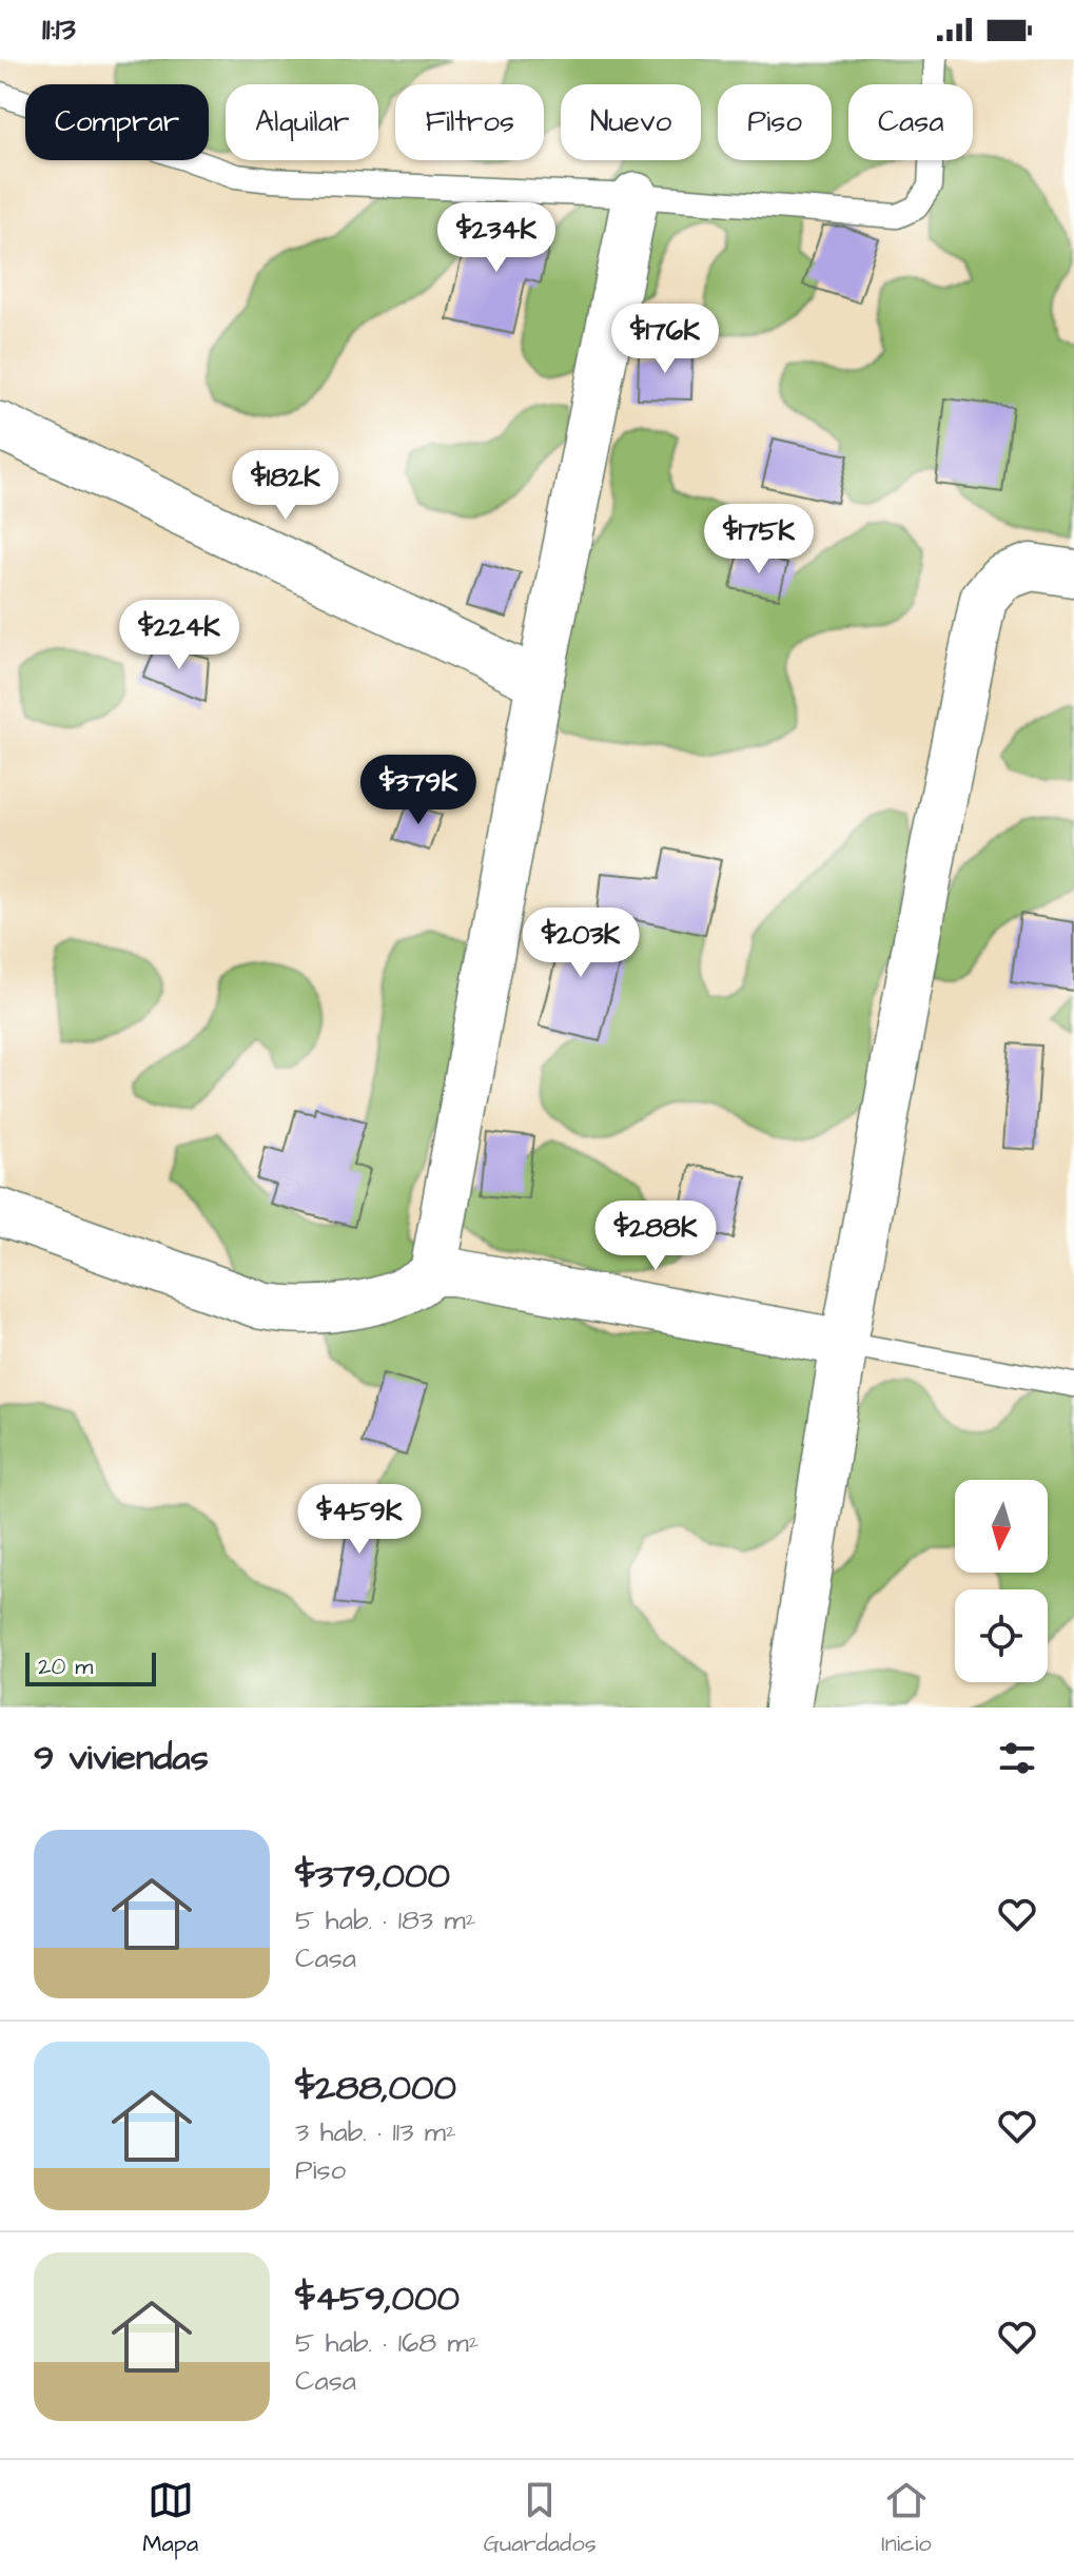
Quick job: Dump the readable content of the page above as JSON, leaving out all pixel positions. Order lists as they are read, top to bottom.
{
  "scale_bar": "20 m",
  "north": "bottom",
  "page": {
    "status": "11:13",
    "chip": [
      "Comprar",
      "Alquilar",
      "Filtros",
      "Nuevo",
      "Piso",
      "Casa"
    ],
    "price": [
      "$234K",
      "$176K",
      "$182K",
      "$175K",
      "$224K",
      "$379K",
      "$203K",
      "$288K",
      "$459K"
    ],
    "scale": "20 m",
    "heading": "9 viviendas",
    "list": [
      {
        "name": "$379,000",
        "note": "5 hab. · 183 m² · Casa"
      },
      {
        "name": "$288,000",
        "note": "3 hab. · 113 m² · Piso"
      },
      {
        "name": "$459,000",
        "note": "5 hab. · 168 m² · Casa"
      }
    ],
    "tabs": ["Mapa", "Guardados", "Inicio"]
  }
}
